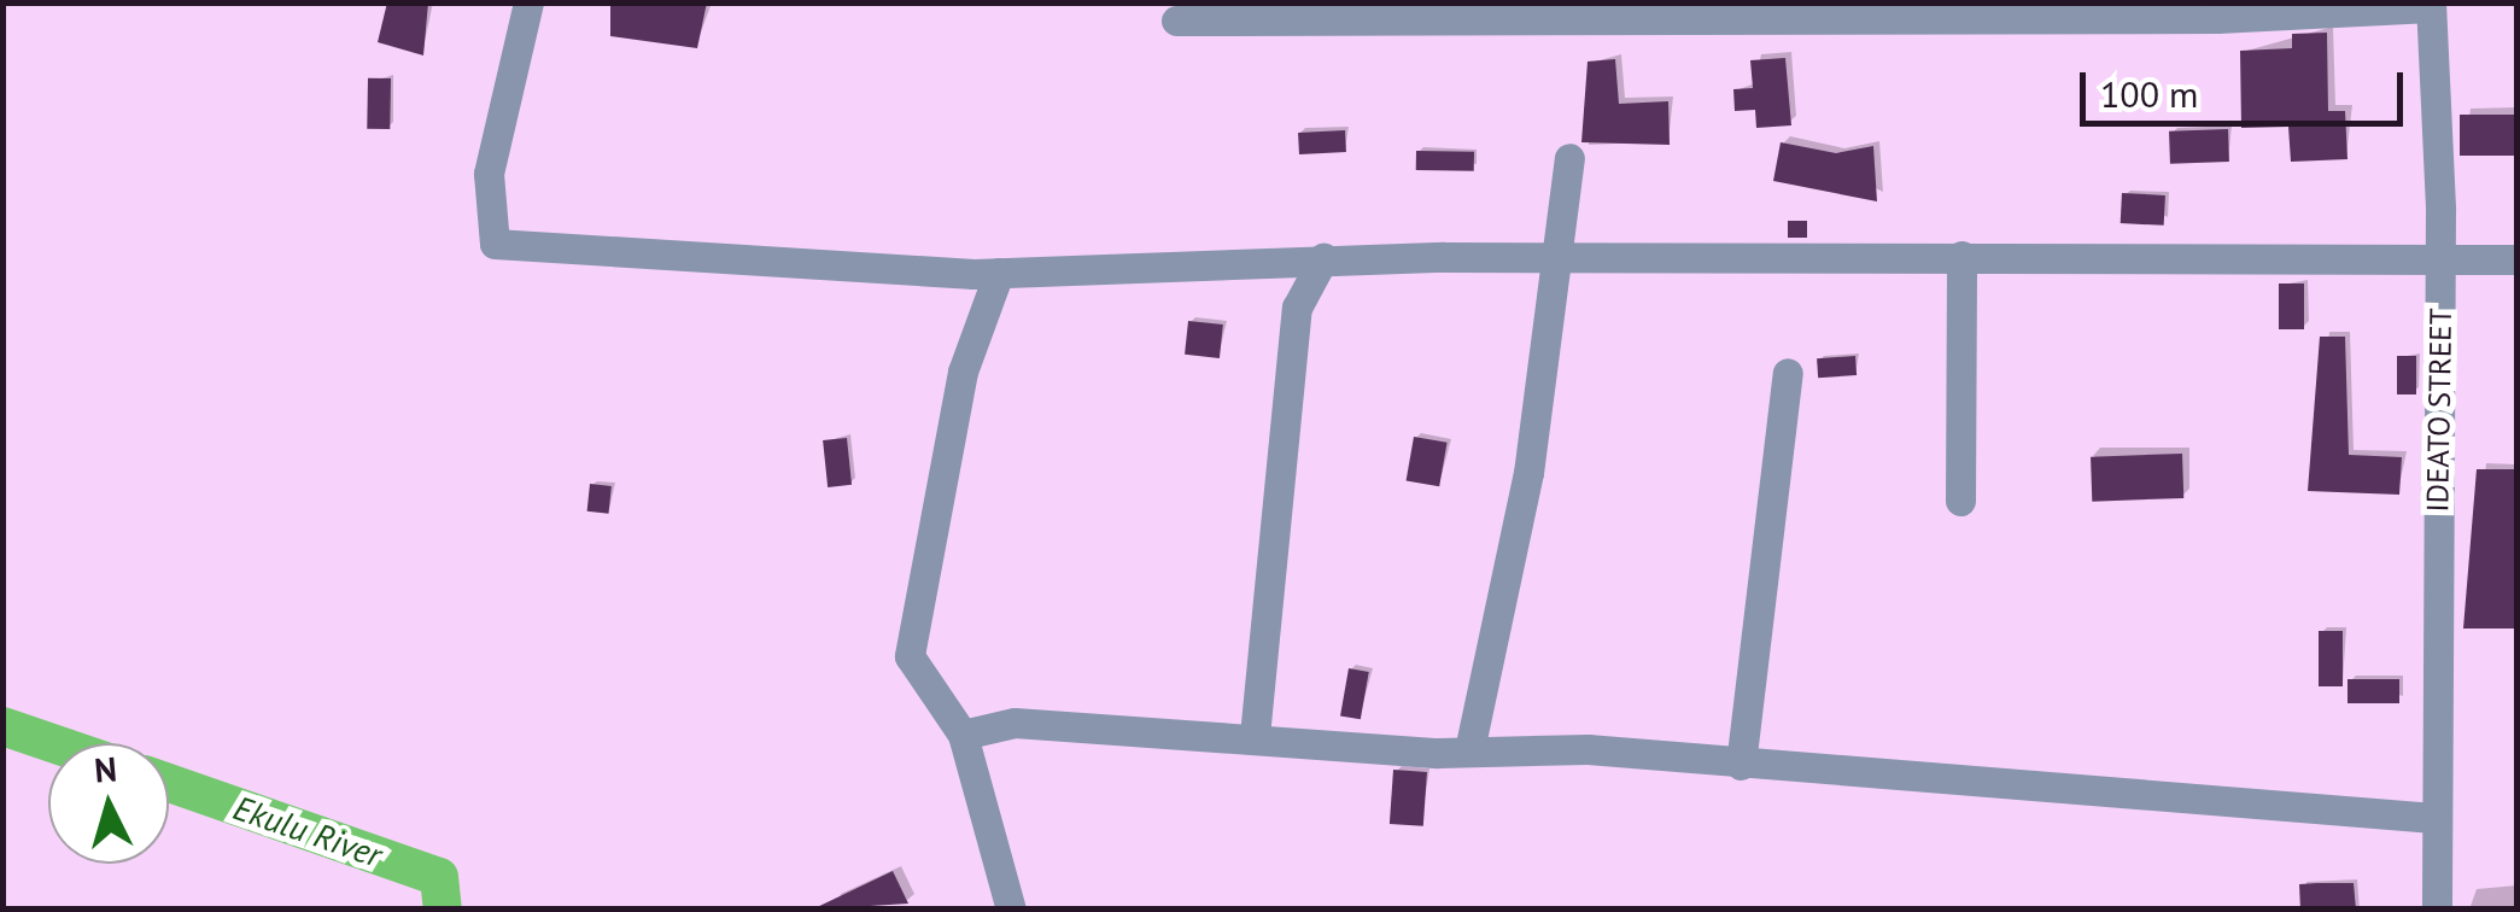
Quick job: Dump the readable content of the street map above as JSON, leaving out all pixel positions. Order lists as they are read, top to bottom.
{
  "streets": {
    "street": ["IDEATO STREET"]
  },
  "water": ["Ekulu River"],
  "scale_bar": "100 m",
  "north": "top"
}
